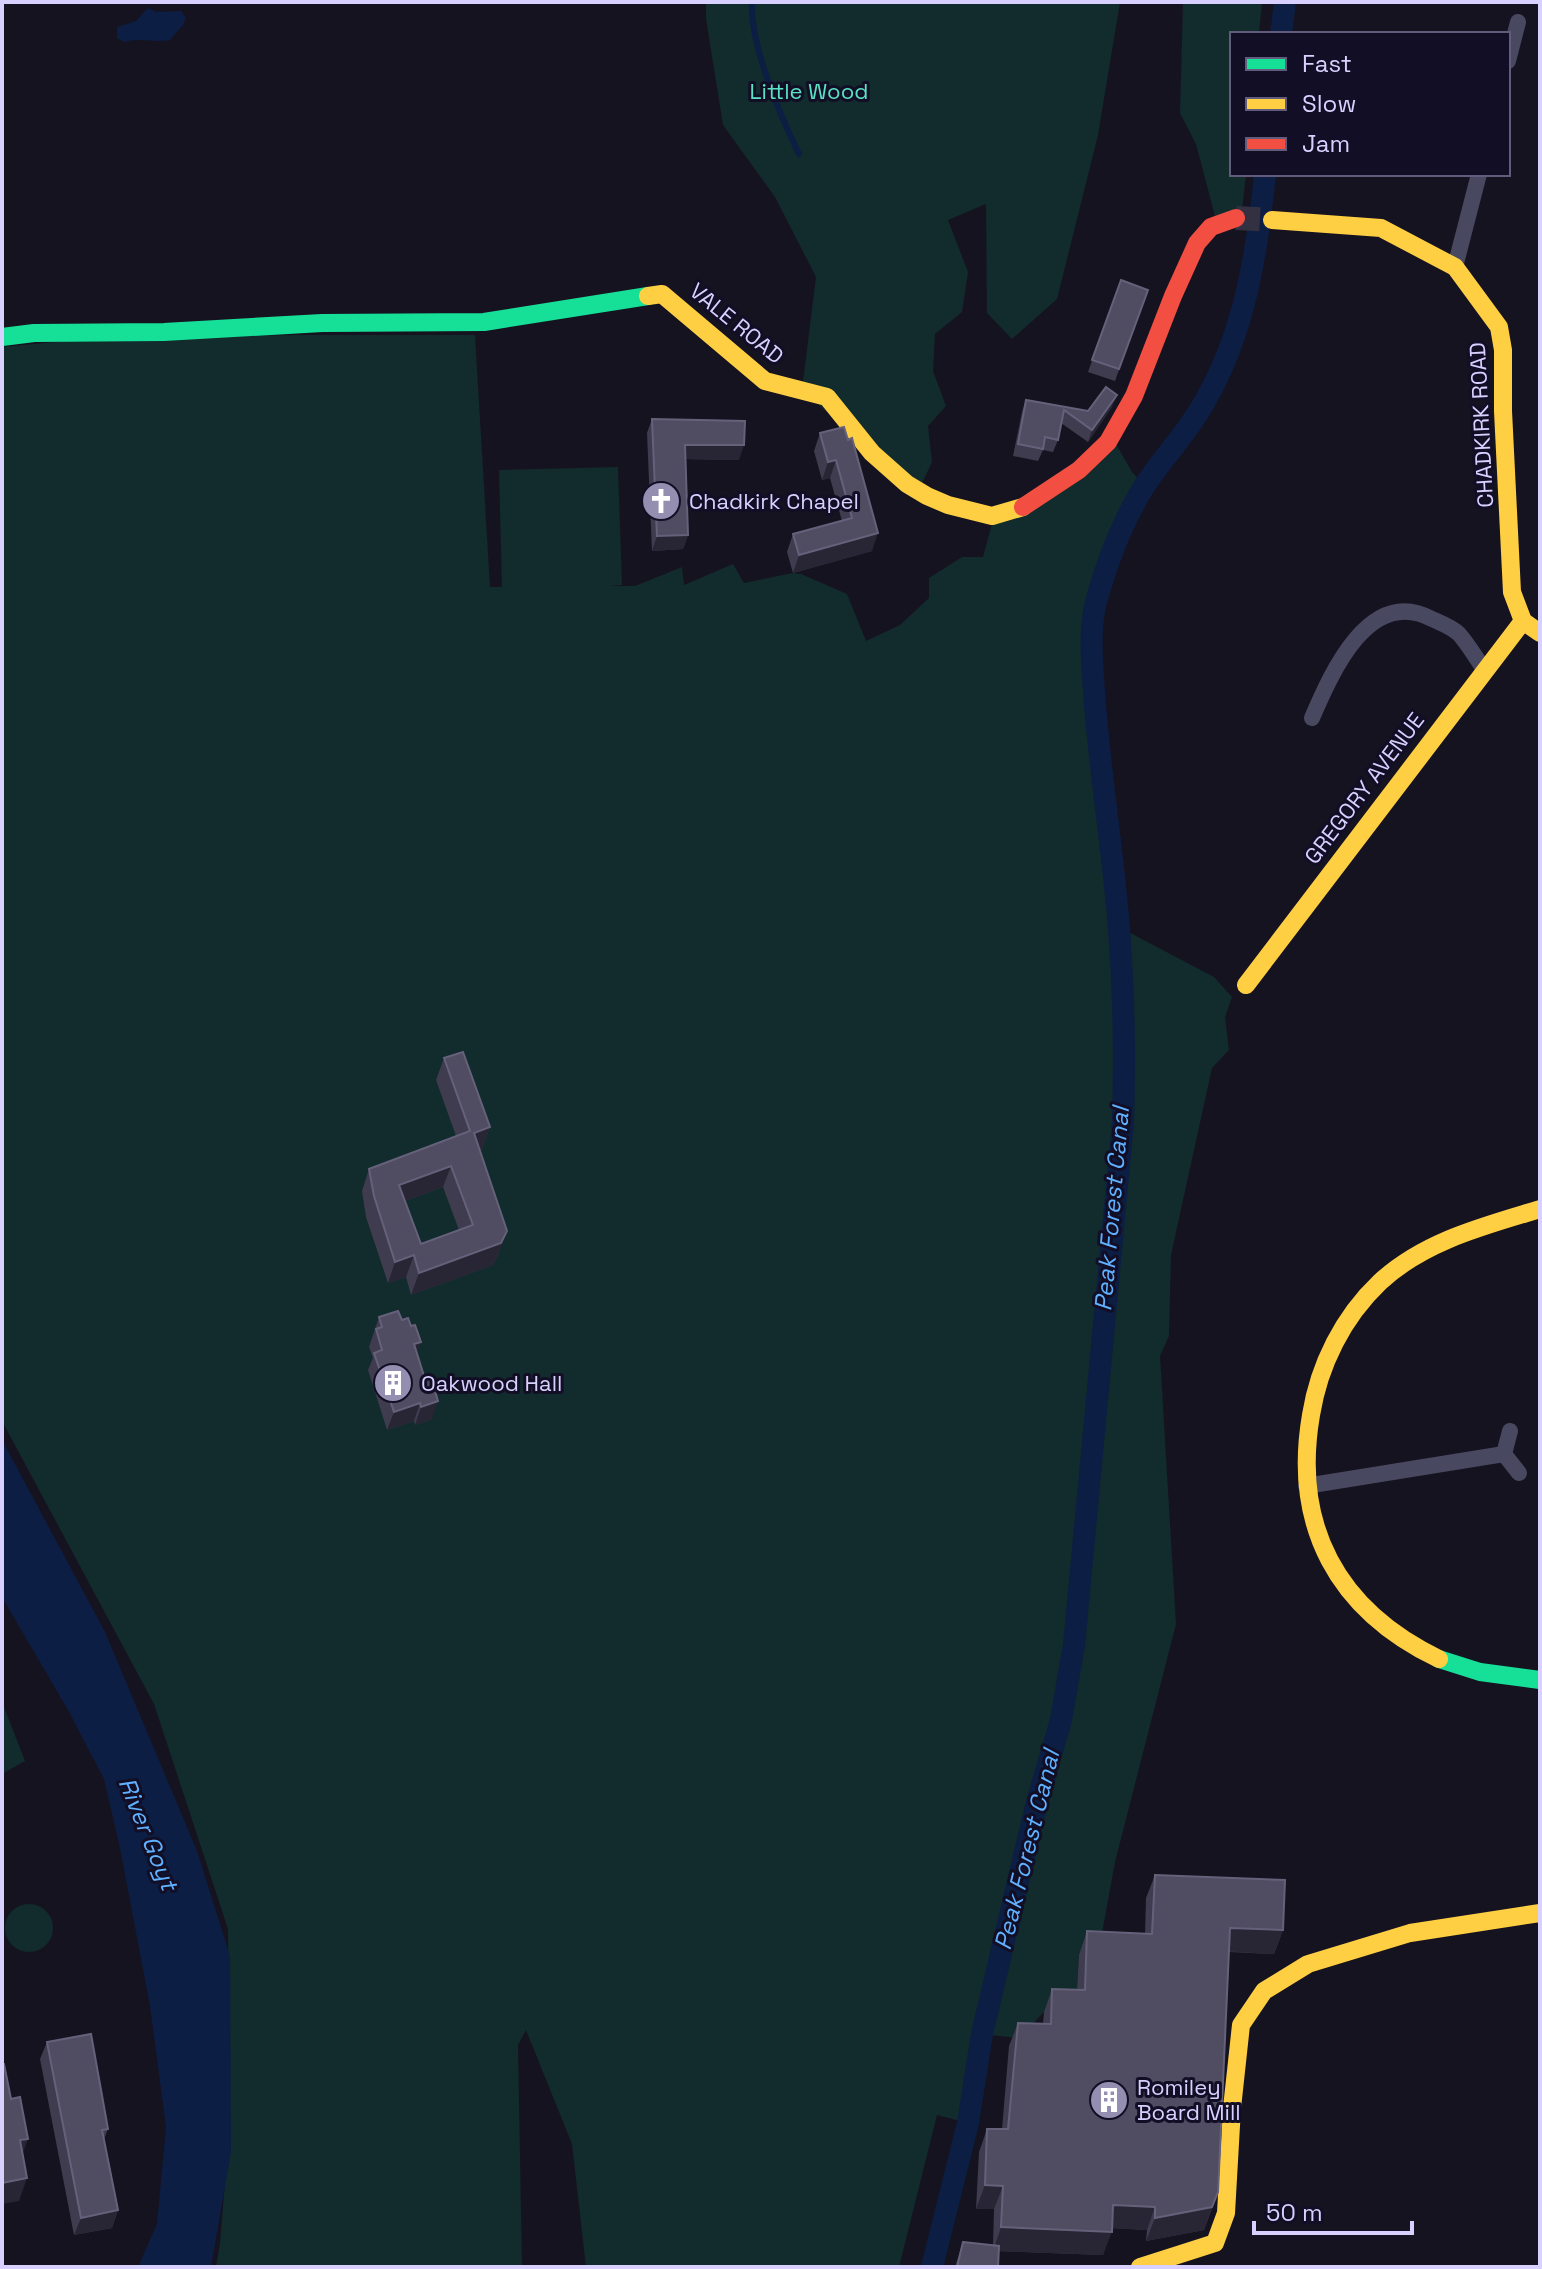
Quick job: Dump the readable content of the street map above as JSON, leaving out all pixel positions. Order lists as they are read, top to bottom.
{
  "streets": {
    "street": ["VALE ROAD", "CHADKIRK ROAD", "GREGORY AVENUE"]
  },
  "crossings": [
    ["CHADKIRK ROAD", "GREGORY AVENUE"]
  ],
  "water": ["Peak Forest Canal", "River Goyt"],
  "parks": ["Little Wood"],
  "places": {
    "church": ["Chadkirk Chapel"],
    "building": ["Oakwood Hall", "Romiley Board Mill"]
  },
  "legend": ["Fast", "Slow", "Jam"],
  "scale_bar": "50 m"
}
